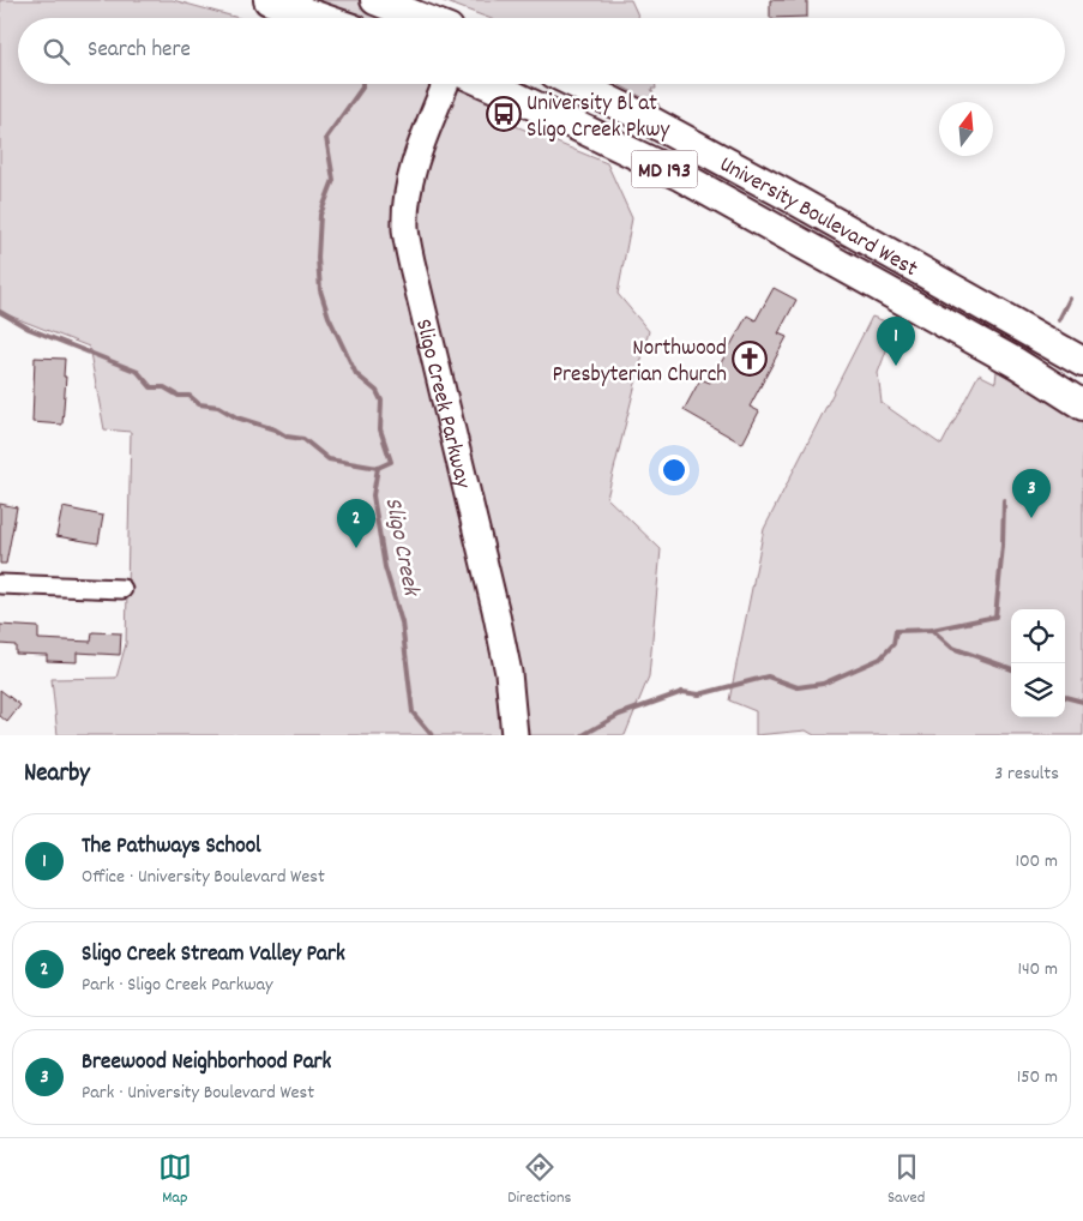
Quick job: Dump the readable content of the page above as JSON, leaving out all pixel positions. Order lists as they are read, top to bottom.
{
  "streets": {
    "main road": ["MD 193", "University Boulevard West"],
    "street": ["Sligo Creek Parkway"]
  },
  "water": ["Sligo Creek"],
  "places": {
    "bus stop": ["University Bl at Sligo Creek Pkwy"],
    "church": ["Northwood Presbyterian Church"]
  },
  "north": "top",
  "page": {
    "search": "Search here",
    "pins": ["1", "3", "2"],
    "heading": ["Nearby", "3 results"],
    "list": [
      {
        "mark": "1",
        "name": "The Pathways School",
        "note": "Office · University Boulevard West",
        "value": "100 m"
      },
      {
        "mark": "2",
        "name": "Sligo Creek Stream Valley Park",
        "note": "Park · Sligo Creek Parkway",
        "value": "140 m"
      },
      {
        "mark": "3",
        "name": "Breewood Neighborhood Park",
        "note": "Park · University Boulevard West",
        "value": "150 m"
      }
    ],
    "nav": ["Map", "Directions", "Saved"]
  }
}
